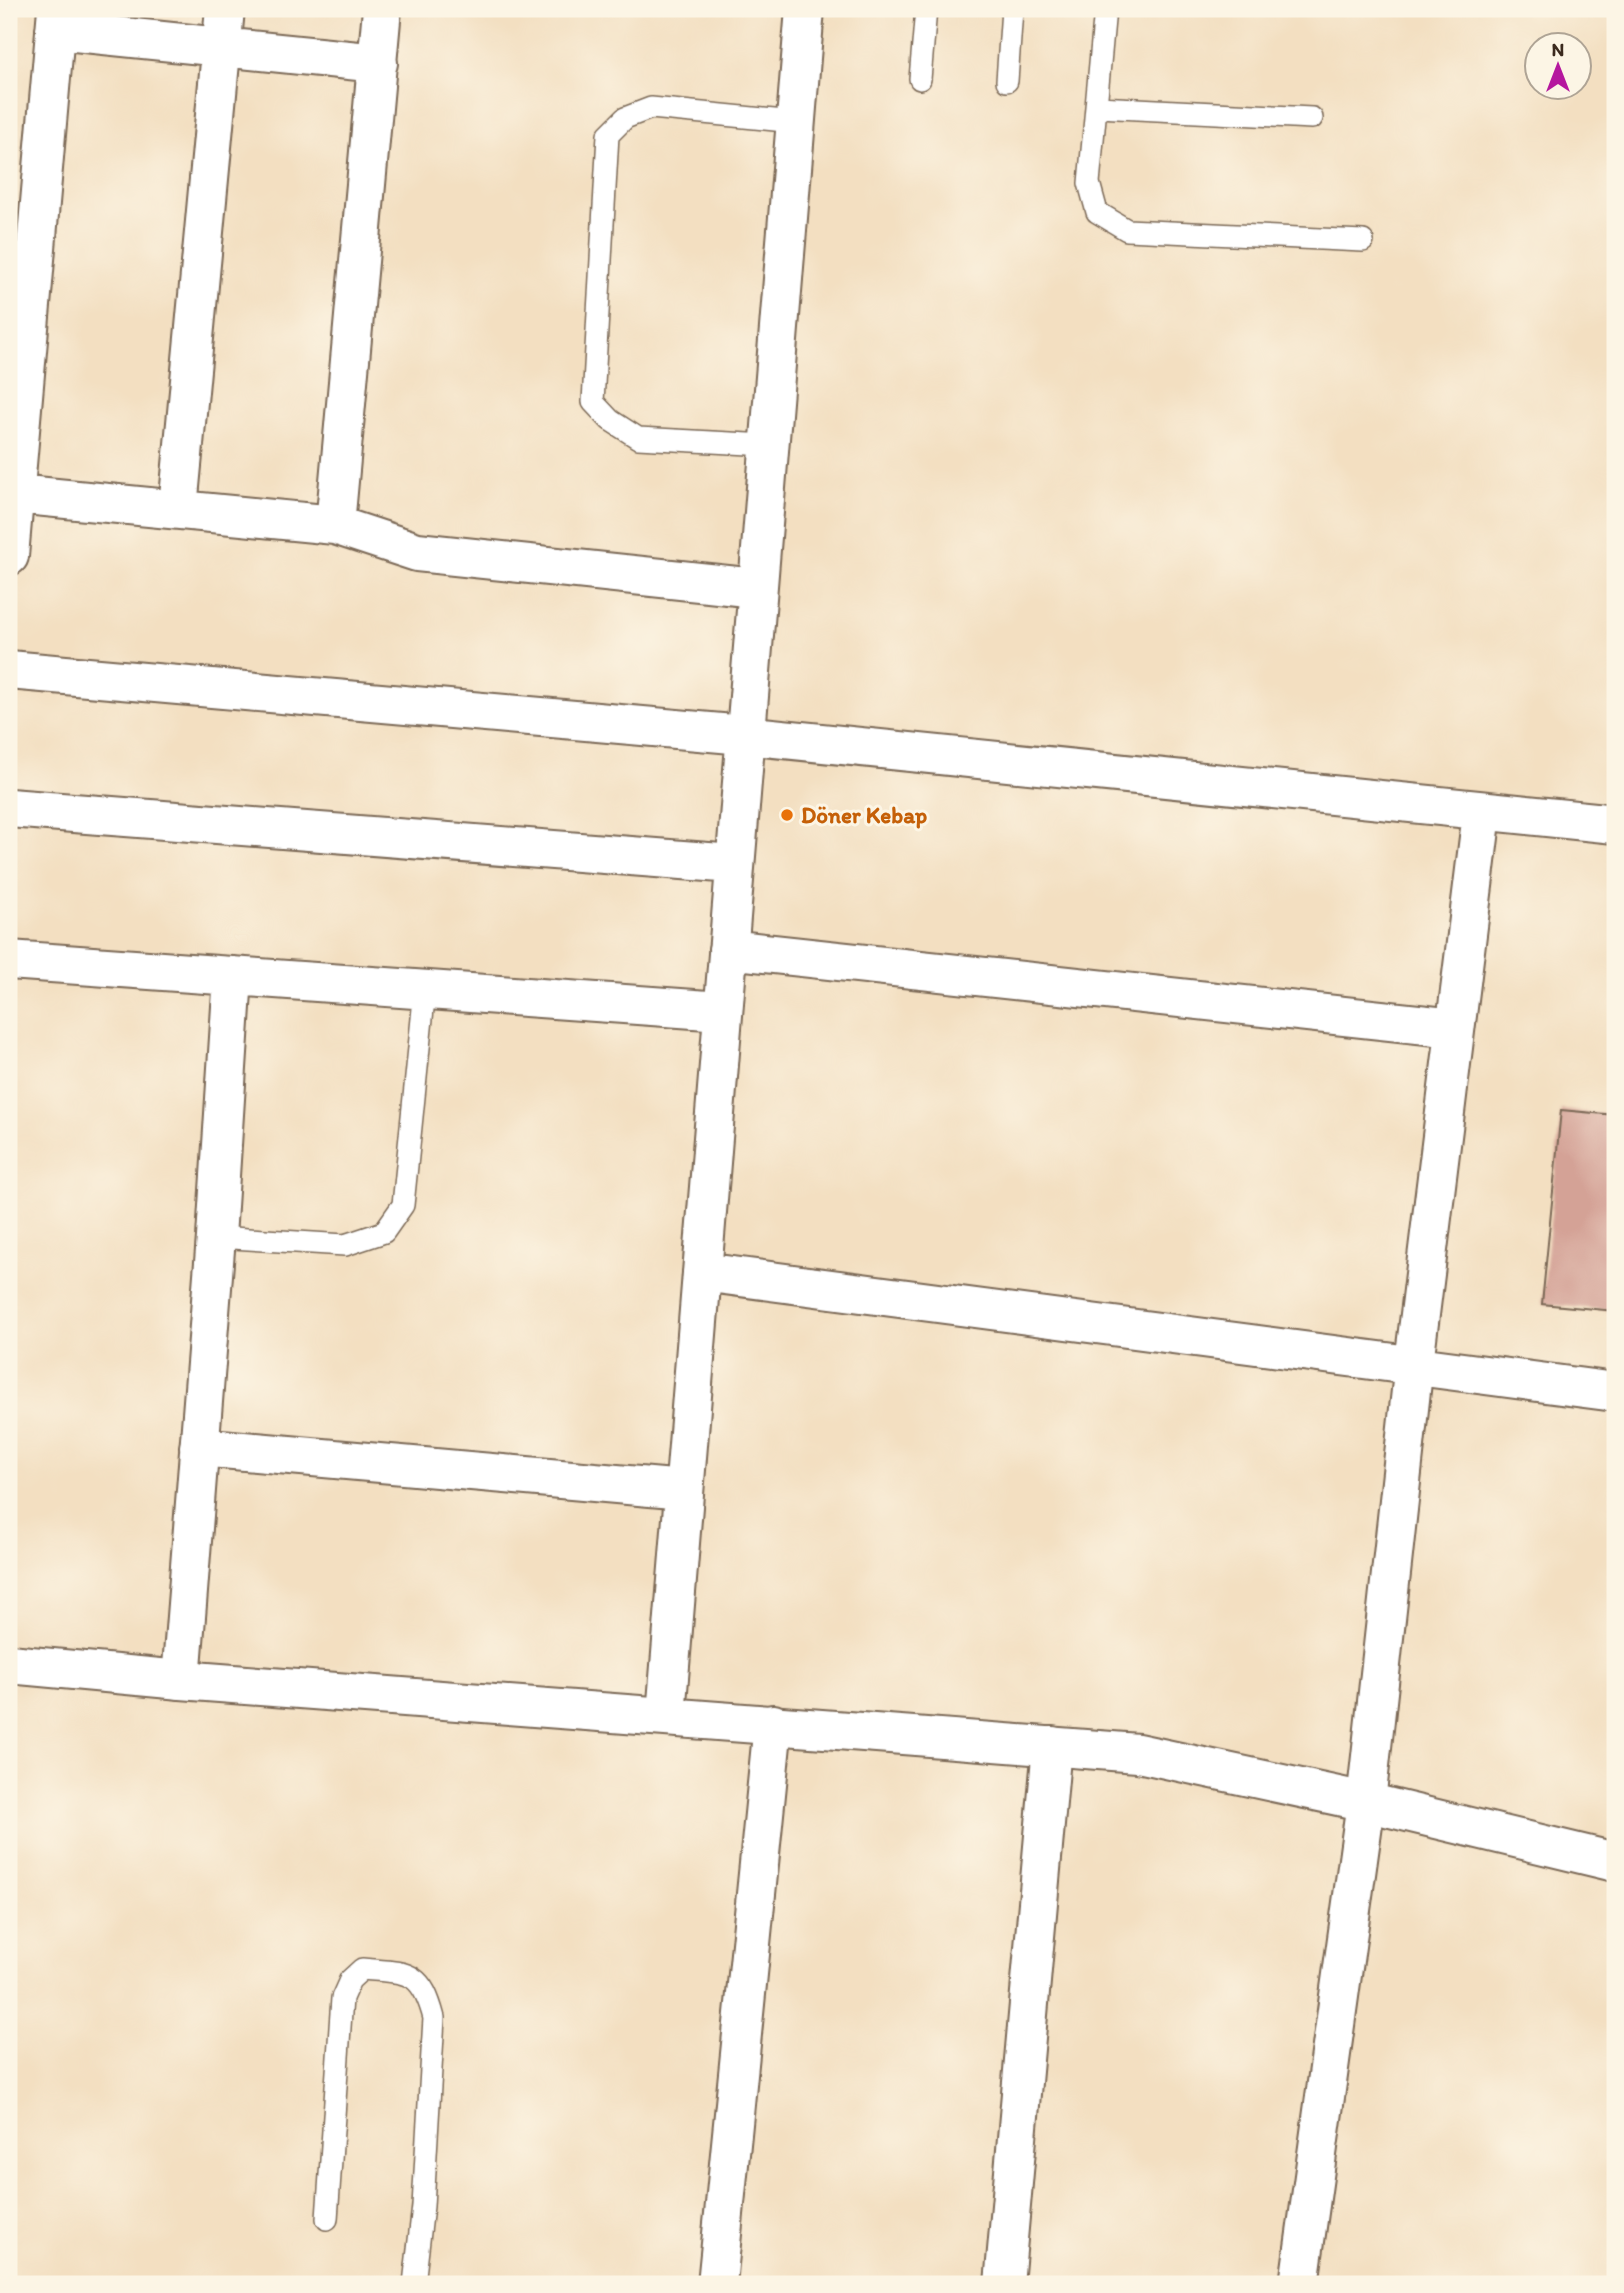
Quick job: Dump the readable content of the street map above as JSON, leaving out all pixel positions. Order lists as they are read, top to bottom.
{
  "places": ["Döner Kebap"],
  "north": "top"
}
